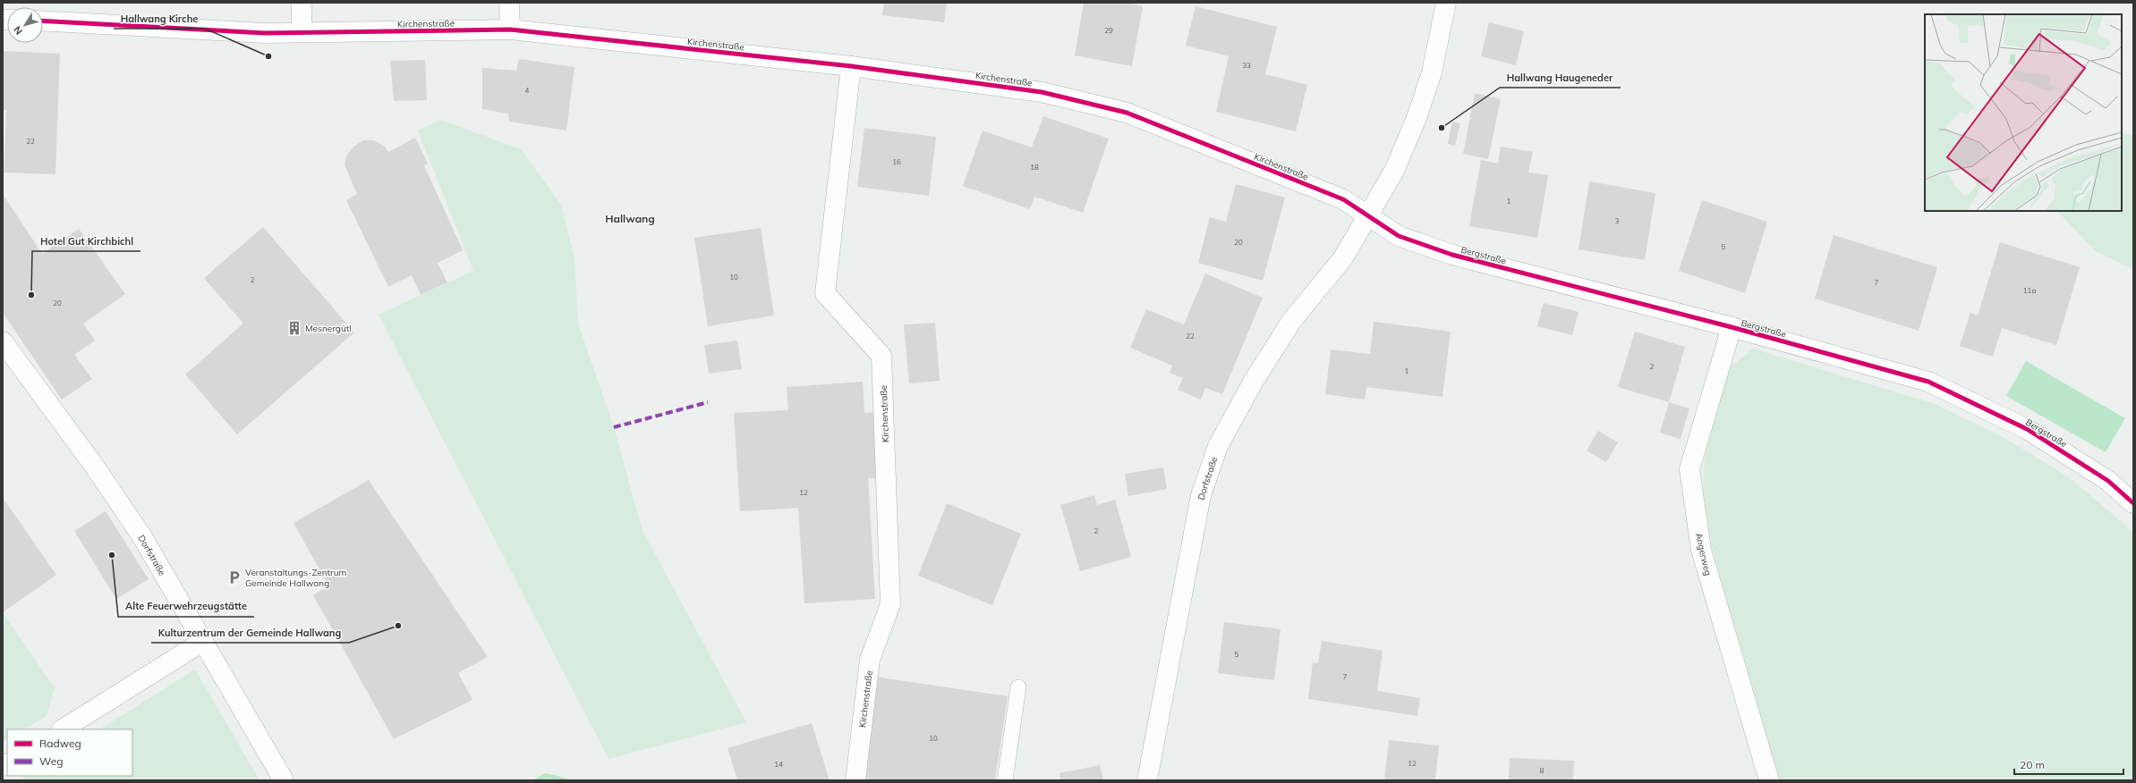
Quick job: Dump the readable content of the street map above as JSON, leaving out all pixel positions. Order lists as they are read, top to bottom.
{
  "streets": {
    "street": [
      "Kirchenstraße",
      "Bergstraße",
      "Dorfstraße",
      "Angerweg"
    ]
  },
  "crossings": [
    ["Kirchenstraße", "Bergstraße"],
    ["Kirchenstraße", "Dorfstraße"],
    ["Bergstraße", "Dorfstraße"],
    ["Bergstraße", "Angerweg"]
  ],
  "districts": ["Hallwang"],
  "places": {
    "other": [
      "Hallwang Kirche",
      "Hallwang Haugeneder",
      "Hotel Gut Kirchbichl",
      "Alte Feuerwehrzeugstätte",
      "Kulturzentrum der Gemeinde Hallwang"
    ],
    "building": ["Mesnergütl"],
    "parking": ["Veranstaltungs-Zentrum Gemeinde Hallwang"]
  },
  "house_numbers": [
    "29",
    "33",
    "4",
    "22",
    "16",
    "18",
    "1",
    "3",
    "20",
    "5",
    "10",
    "2",
    "7",
    "11a",
    "20",
    "22",
    "2",
    "1",
    "12",
    "2",
    "5",
    "7",
    "10",
    "12",
    "14",
    "8"
  ],
  "legend": ["Radweg", "Weg"],
  "scale_bar": "20 m",
  "north": "bottom left"
}
